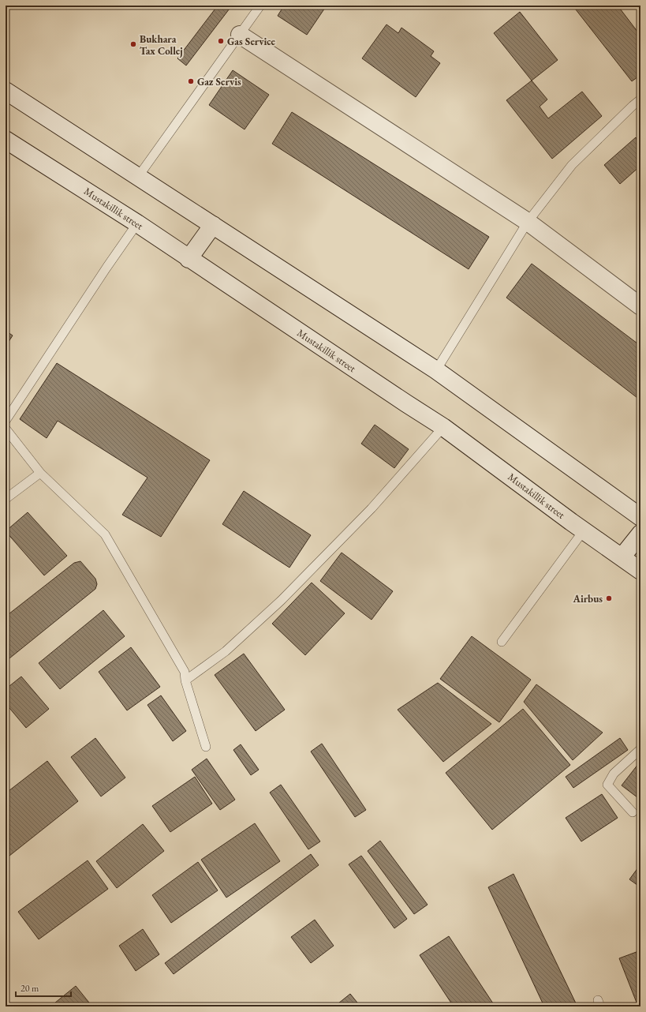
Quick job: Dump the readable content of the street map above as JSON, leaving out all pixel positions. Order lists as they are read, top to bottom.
{
  "streets": {
    "main road": ["Mustakillik street"]
  },
  "places": [
    "Gas Service",
    "Bukhara Tax Collej",
    "Gaz Servis",
    "Airbus"
  ],
  "scale_bar": "20 m"
}
